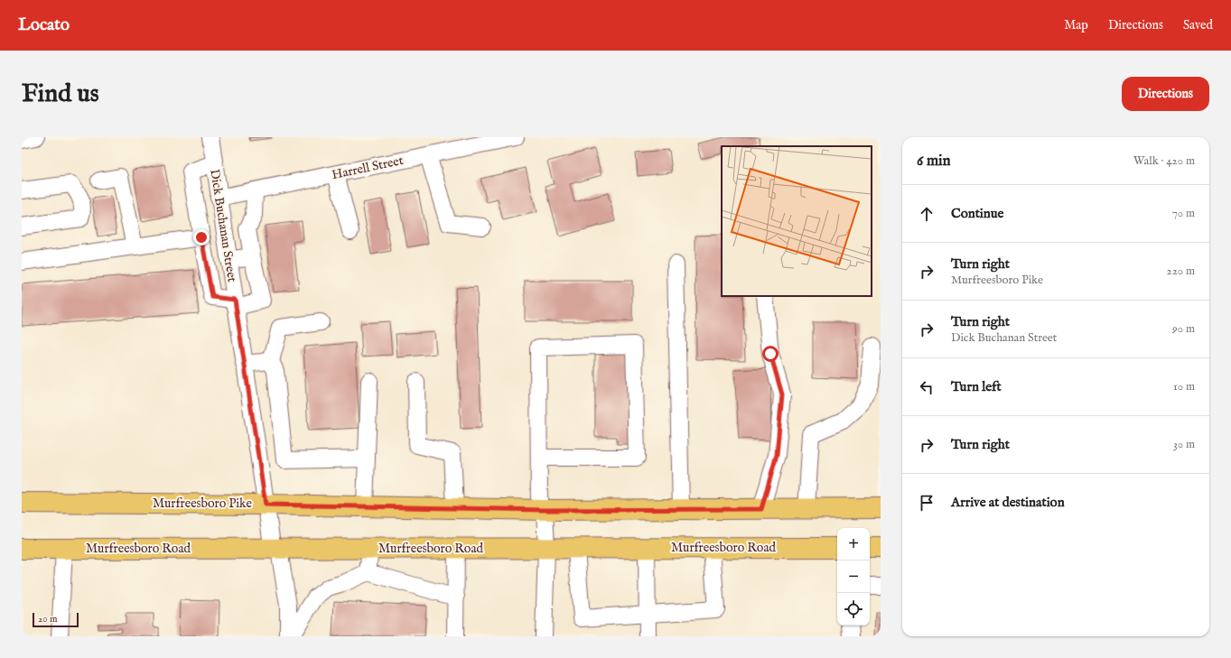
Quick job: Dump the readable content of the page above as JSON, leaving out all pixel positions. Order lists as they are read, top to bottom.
{
  "streets": {
    "main road": ["Murfreesboro Pike", "Murfreesboro Road"],
    "street": ["Harrell Street", "Dick Buchanan Street"]
  },
  "crossings": [
    ["Harrell Street", "Dick Buchanan Street"],
    ["Dick Buchanan Street", "Murfreesboro Pike"],
    ["Dick Buchanan Street", "Murfreesboro Road"]
  ],
  "scale_bar": "20 m",
  "page": {
    "header": "Locato",
    "nav": ["Map", "Directions", "Saved"],
    "buttons": "Directions",
    "title": "Find us",
    "heading": ["6 min", "Walk · 420 m"],
    "list": [
      ["Continue", "70 m"],
      ["Turn right", "Murfreesboro Pike", "220 m"],
      ["Turn right", "Dick Buchanan Street", "90 m"],
      ["Turn left", "10 m"],
      ["Turn right", "30 m"],
      "Arrive at destination"
    ],
    "map_buttons": ["+", "−"],
    "scale": "20 m"
  }
}
